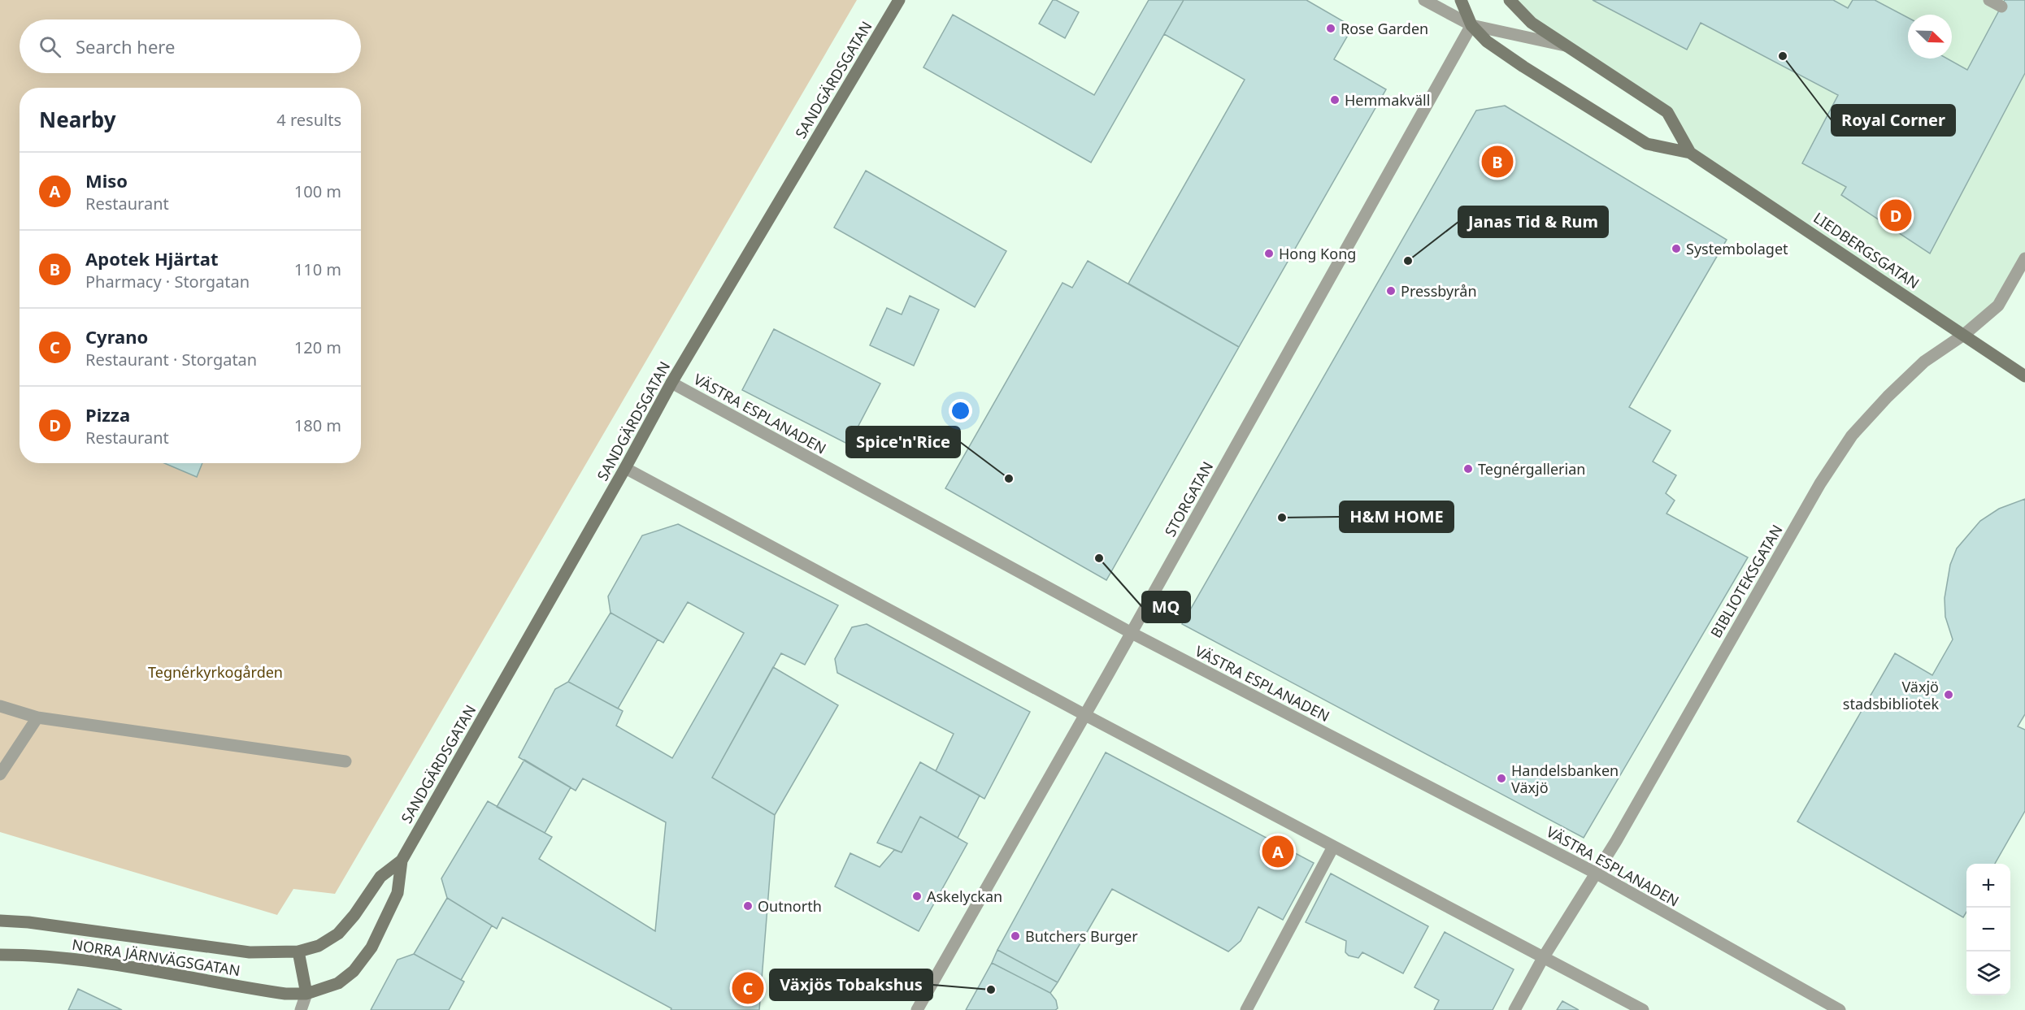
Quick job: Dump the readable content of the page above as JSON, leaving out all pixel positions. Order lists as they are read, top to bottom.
{
  "streets": {
    "street": [
      "SANDGÄRDSGATAN",
      "LIEDBERGSGATAN",
      "VÄSTRA ESPLANADEN",
      "STORGATAN",
      "BIBLIOTEKSGATAN",
      "NORRA JÄRNVÄGSGATAN"
    ]
  },
  "crossings": [
    ["SANDGÄRDSGATAN", "VÄSTRA ESPLANADEN"],
    ["SANDGÄRDSGATAN", "NORRA JÄRNVÄGSGATAN"],
    ["LIEDBERGSGATAN", "STORGATAN"],
    ["LIEDBERGSGATAN", "BIBLIOTEKSGATAN"],
    ["VÄSTRA ESPLANADEN", "STORGATAN"],
    ["VÄSTRA ESPLANADEN", "BIBLIOTEKSGATAN"]
  ],
  "parks": ["Tegnérkyrkogården"],
  "places": [
    "Rose Garden",
    "Royal Corner",
    "Hemmakväll",
    "Systembolaget",
    "Hong Kong",
    "Janas Tid & Rum",
    "Pressbyrån",
    "Tegnérgallerian",
    "Spice'n'Rice",
    "H&M HOME",
    "MQ",
    "Växjö stadsbibliotek",
    "Handelsbanken Växjö",
    "Askelyckan",
    "Outnorth",
    "Butchers Burger",
    "Växjös Tobakshus"
  ],
  "north": "bottom right",
  "page": {
    "search": "Search here",
    "heading": ["Nearby", "4 results"],
    "pins": [
      "B",
      "D",
      "A",
      "C"
    ],
    "list": [
      {
        "mark": "A",
        "name": "Miso",
        "note": "Restaurant",
        "value": "100 m"
      },
      {
        "mark": "B",
        "name": "Apotek Hjärtat",
        "note": "Pharmacy · Storgatan",
        "value": "110 m"
      },
      {
        "mark": "C",
        "name": "Cyrano",
        "note": "Restaurant · Storgatan",
        "value": "120 m"
      },
      {
        "mark": "D",
        "name": "Pizza",
        "note": "Restaurant",
        "value": "180 m"
      }
    ],
    "map_buttons": ["+", "−"]
  }
}
